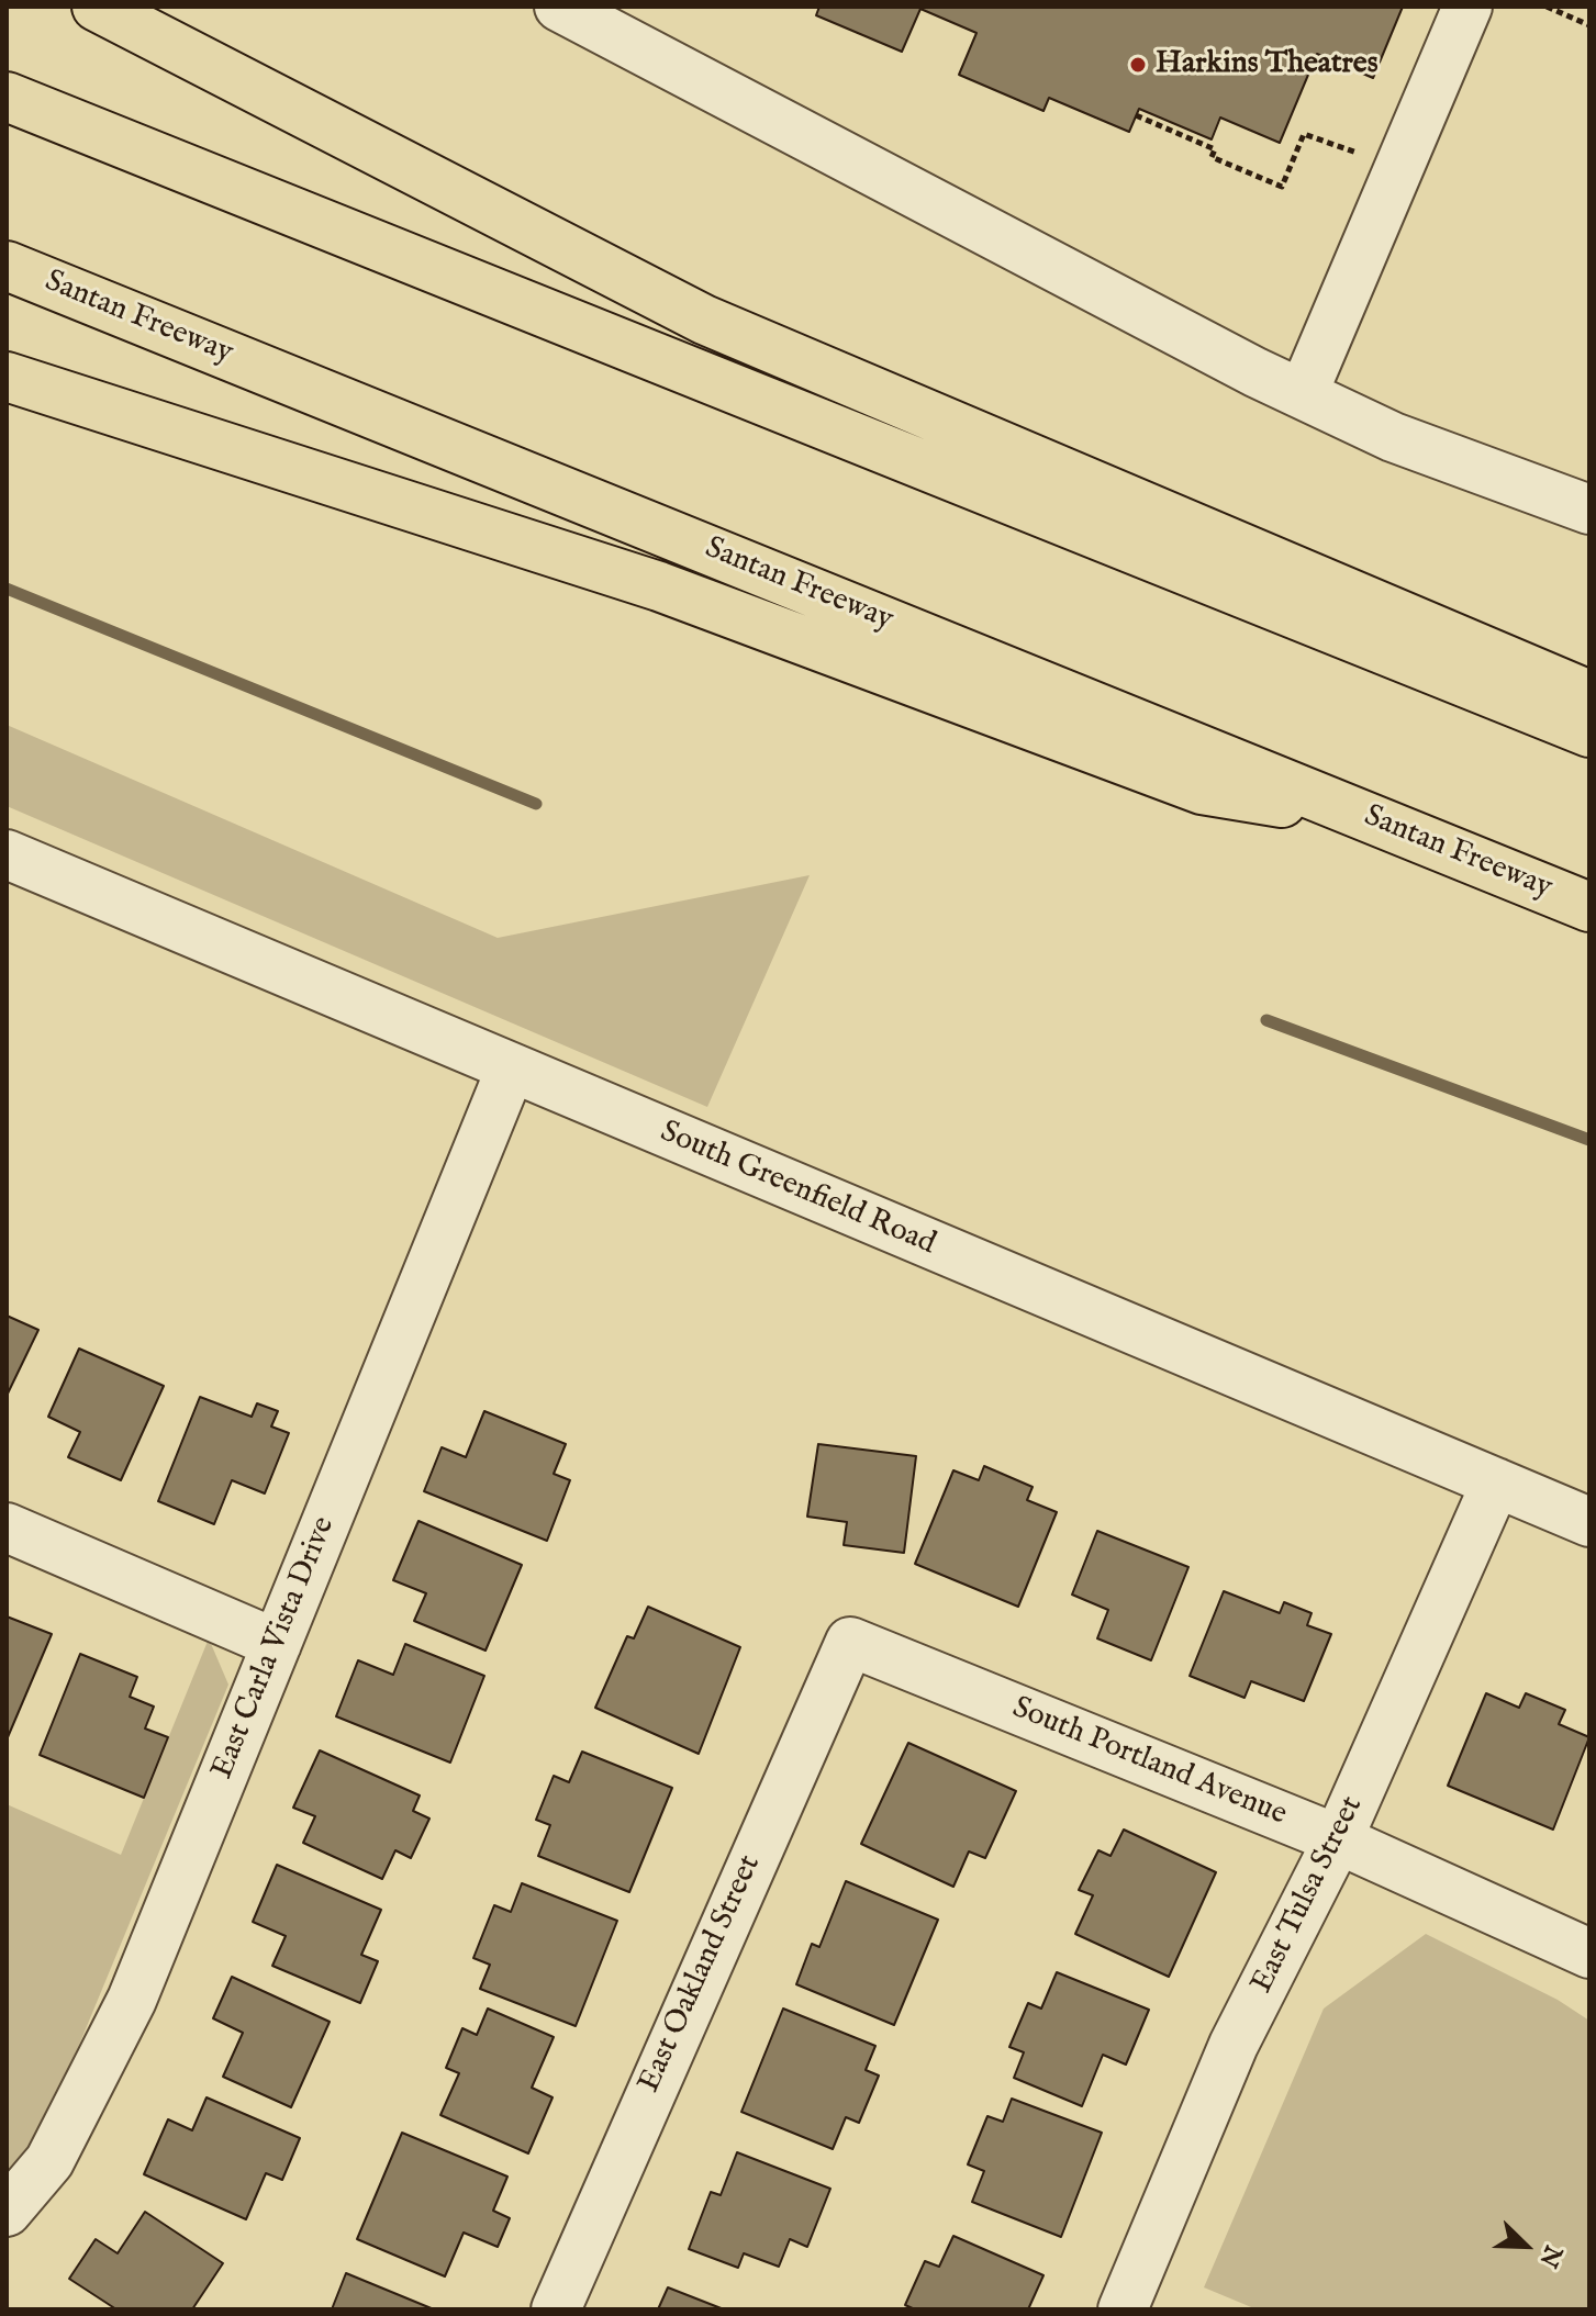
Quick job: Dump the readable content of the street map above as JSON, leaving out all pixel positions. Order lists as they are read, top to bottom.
{
  "streets": {
    "highway": ["Santan Freeway"],
    "street": [
      "South Greenfield Road",
      "East Carla Vista Drive",
      "South Portland Avenue",
      "East Tulsa Street",
      "East Oakland Street"
    ]
  },
  "crossings": [
    ["South Greenfield Road", "East Carla Vista Drive"],
    ["South Greenfield Road", "East Tulsa Street"],
    ["South Portland Avenue", "East Tulsa Street"],
    ["South Portland Avenue", "East Oakland Street"]
  ],
  "places": ["Harkins Theatres"],
  "north": "bottom right"
}
